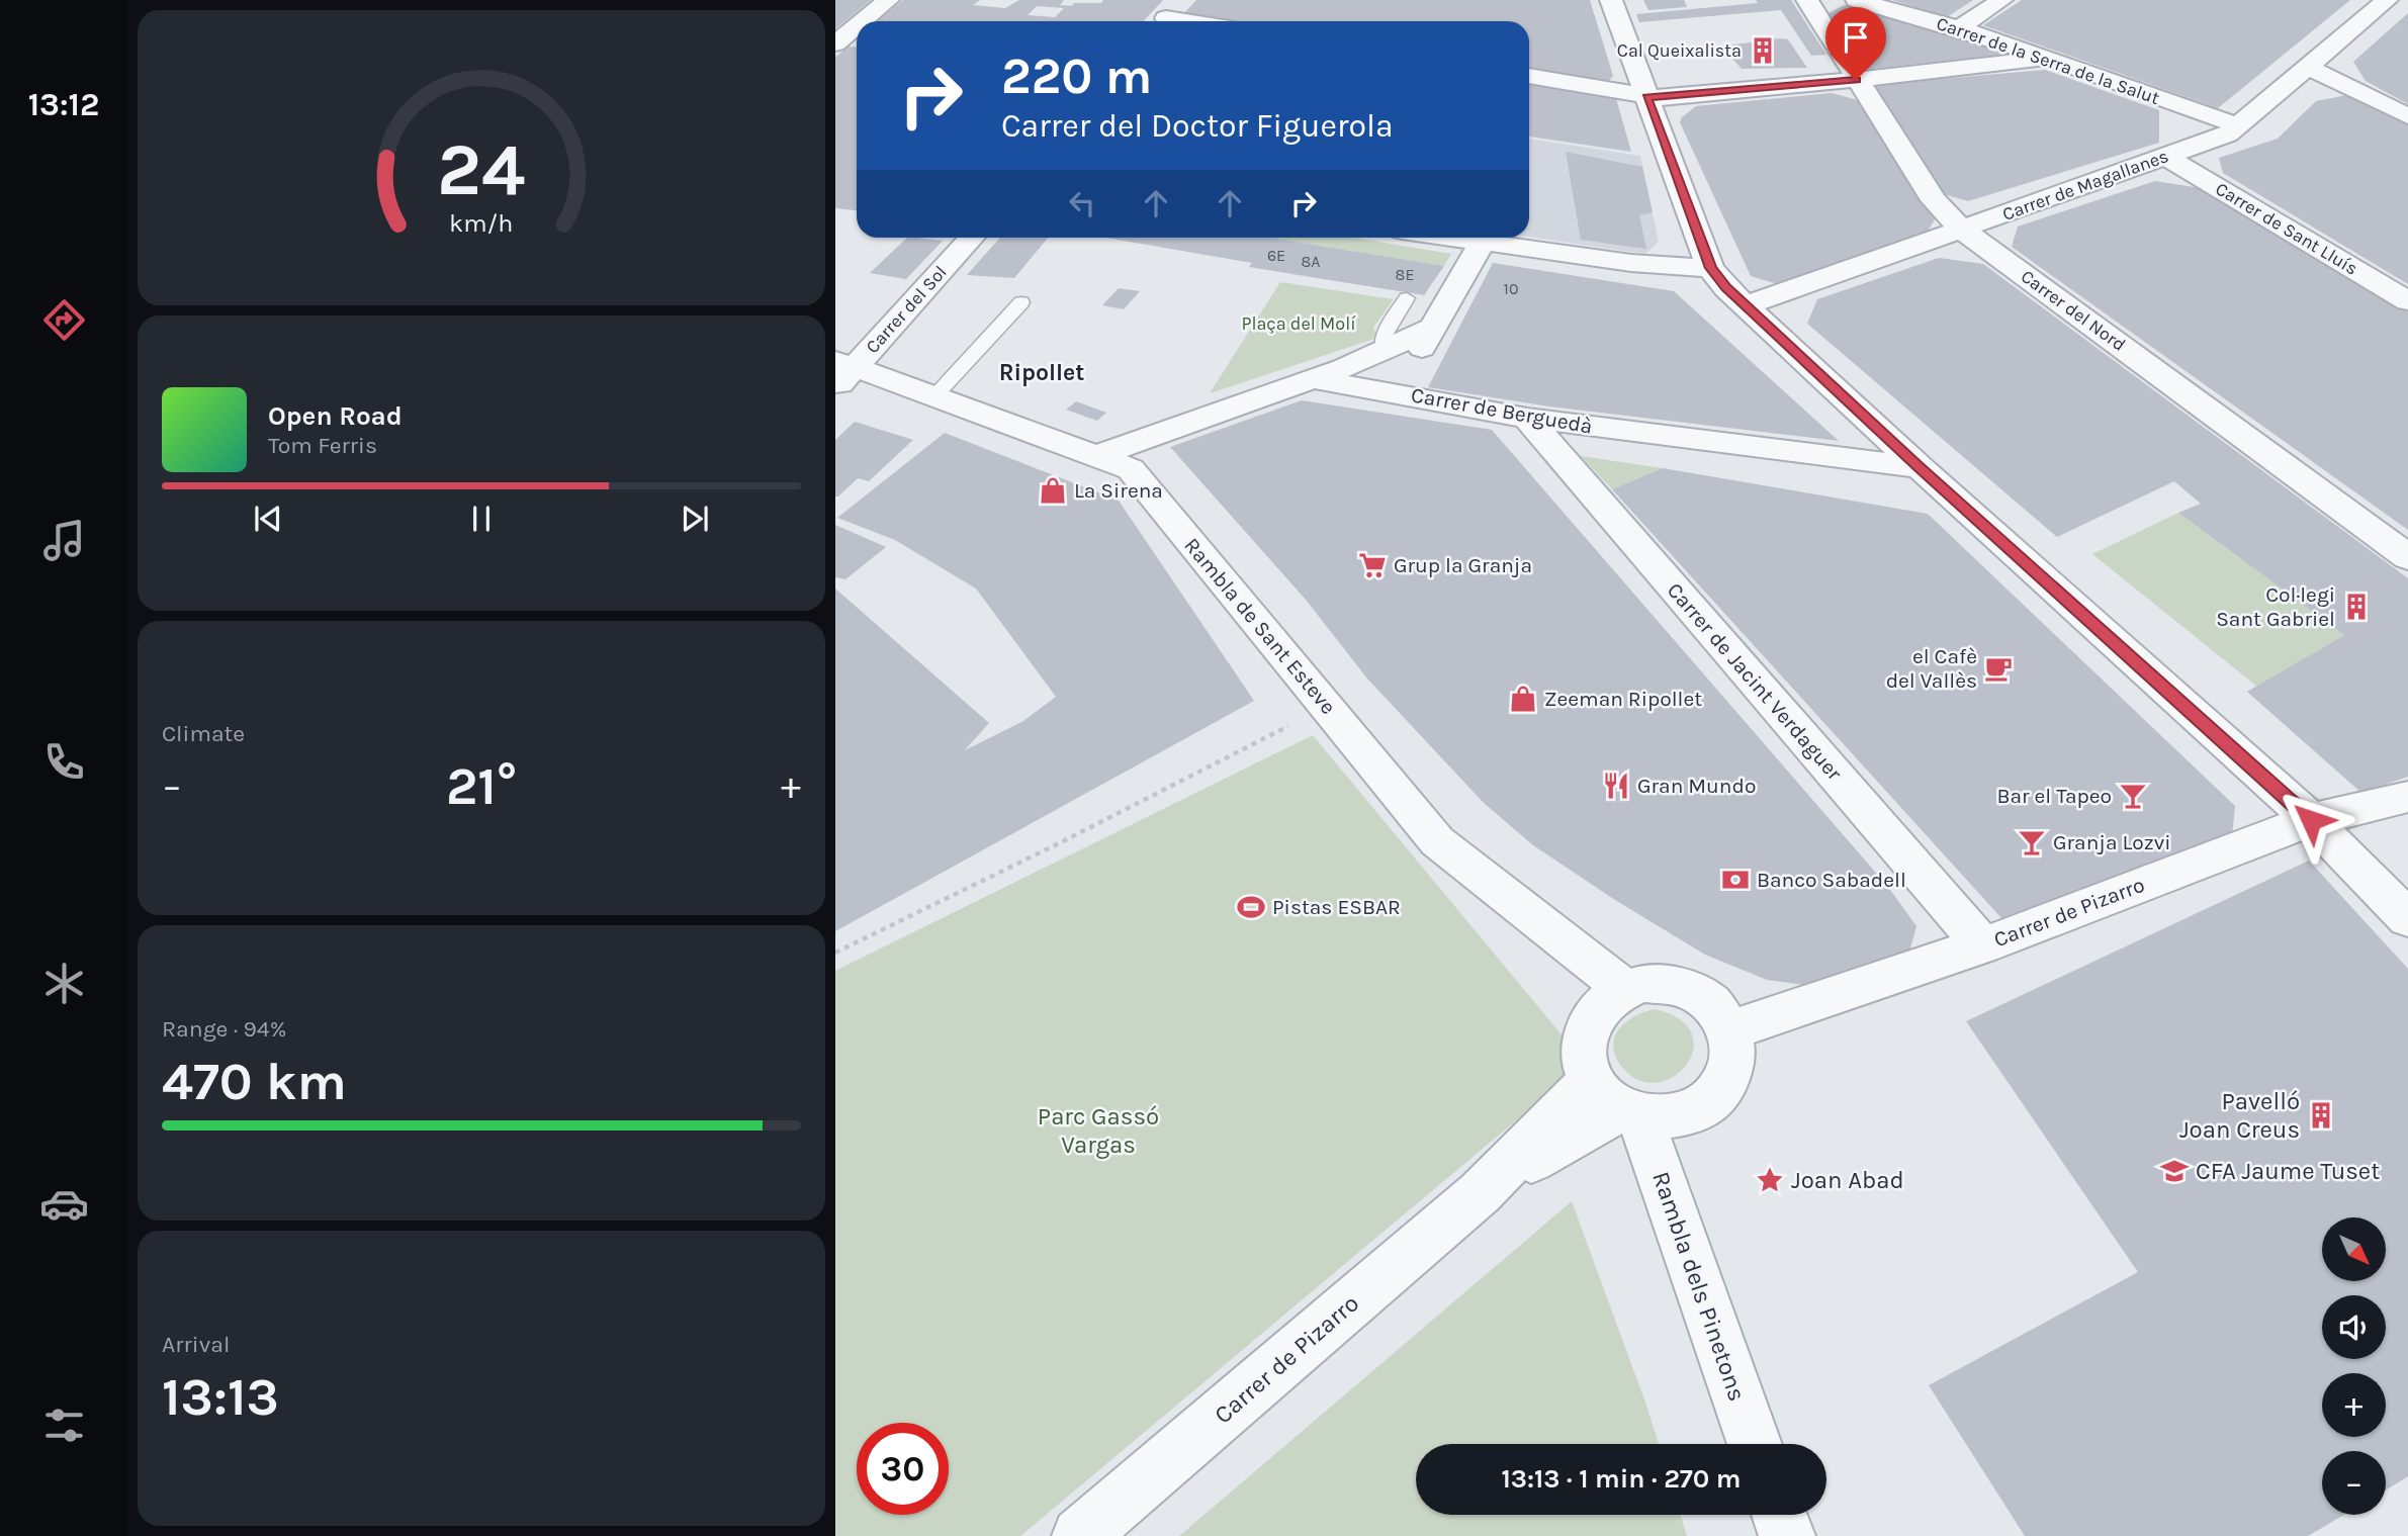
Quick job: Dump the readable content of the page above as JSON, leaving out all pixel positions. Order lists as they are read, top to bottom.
{
  "streets": {
    "street": [
      "Carrer de la Serra de la Salut",
      "Carrer de Magallanes",
      "Carrer de Sant Lluís",
      "Carrer del Sol",
      "Carrer del Nord",
      "Carrer de Berguedà",
      "Rambla de Sant Esteve",
      "Carrer de Jacint Verdaguer",
      "Carrer de Pizarro",
      "Rambla dels Pinetons"
    ]
  },
  "crossings": [
    ["Carrer de la Serra de la Salut", "Carrer de Magallanes"],
    ["Carrer de Magallanes", "Carrer de Sant Lluís"],
    ["Carrer de Magallanes", "Carrer del Nord"],
    ["Carrer del Sol", "Rambla de Sant Esteve"],
    ["Carrer de Berguedà", "Rambla de Sant Esteve"],
    ["Carrer de Berguedà", "Carrer de Jacint Verdaguer"],
    ["Rambla de Sant Esteve", "Carrer de Pizarro"],
    ["Rambla de Sant Esteve", "Rambla dels Pinetons"],
    ["Carrer de Jacint Verdaguer", "Carrer de Pizarro"],
    ["Carrer de Pizarro", "Rambla dels Pinetons"]
  ],
  "districts": ["Ripollet"],
  "parks": ["Plaça del Molí", "Parc Gassó Vargas"],
  "places": {
    "building": ["Cal Queixalista", "Col·legi Sant Gabriel", "Pavelló Joan Creus"],
    "shop": ["La Sirena", "Zeeman Ripollet"],
    "supermarket": ["Grup la Granja"],
    "cafe": ["el Cafè del Vallès"],
    "restaurant": ["Gran Mundo"],
    "bar": ["Bar el Tapeo", "Granja Lozvi"],
    "bank": ["Banco Sabadell"],
    "sports": ["Pistas ESBAR"],
    "school or university": ["CFA Jaume Tuset"],
    "place": ["Joan Abad"]
  },
  "house_numbers": [
    "6E",
    "8A",
    "8E",
    "10"
  ],
  "north": "bottom right",
  "page": {
    "tabs": "13:12",
    "turn": ["220 m", "Carrer del Doctor Figuerola"],
    "song": ["Open Road", "Tom Ferris"],
    "tile": [
      "Climate",
      ["Range · 94%", "470 km"],
      ["Arrival", "13:13"]
    ],
    "heat": ["−", "21°", "+"],
    "map_buttons": ["+", "−"],
    "limit": "30",
    "trip": "13:13 · 1 min · 270 m",
    "gauge": ["24", "km/h"]
  }
}
